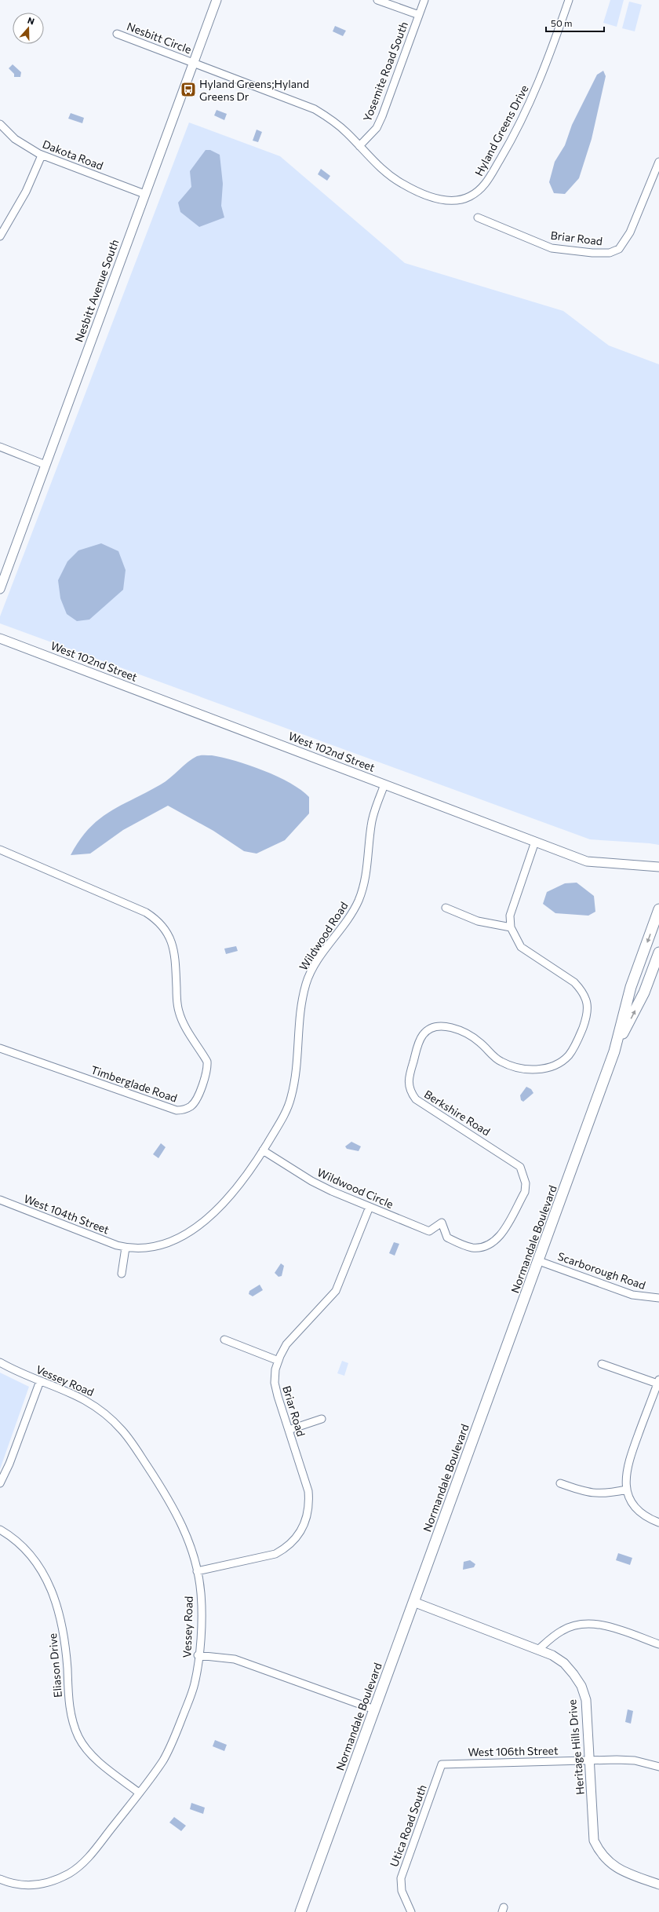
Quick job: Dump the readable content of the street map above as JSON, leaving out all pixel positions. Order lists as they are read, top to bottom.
{
  "streets": {
    "main road": ["Normandale Boulevard"],
    "street": [
      "Nesbitt Circle",
      "Yosemite Road South",
      "Hyland Greens Drive",
      "Dakota Road",
      "Briar Road",
      "Nesbitt Avenue South",
      "West 102nd Street",
      "Wildwood Road",
      "Timberglade Road",
      "Berkshire Road",
      "Wildwood Circle",
      "West 104th Street",
      "Scarborough Road",
      "Vessey Road",
      "Eliason Drive",
      "Heritage Hills Drive",
      "West 106th Street",
      "Utica Road South"
    ]
  },
  "crossings": [
    ["Nesbitt Circle", "Hyland Greens Drive"],
    ["Nesbitt Circle", "Nesbitt Avenue South"],
    ["Yosemite Road South", "Hyland Greens Drive"],
    ["Hyland Greens Drive", "Nesbitt Avenue South"],
    ["Dakota Road", "Nesbitt Avenue South"],
    ["Briar Road", "Wildwood Circle"],
    ["Briar Road", "Vessey Road"],
    ["West 102nd Street", "Wildwood Road"],
    ["Wildwood Road", "Wildwood Circle"],
    ["Wildwood Road", "West 104th Street"],
    ["Berkshire Road", "Wildwood Circle"],
    ["Normandale Boulevard", "Scarborough Road"],
    ["Normandale Boulevard", "Heritage Hills Drive"],
    ["Vessey Road", "Eliason Drive"],
    ["Heritage Hills Drive", "West 106th Street"],
    ["West 106th Street", "Utica Road South"]
  ],
  "places": {
    "bus stop": ["Hyland Greens;Hyland Greens Dr"]
  },
  "scale_bar": "50 m",
  "north": "top"
}
